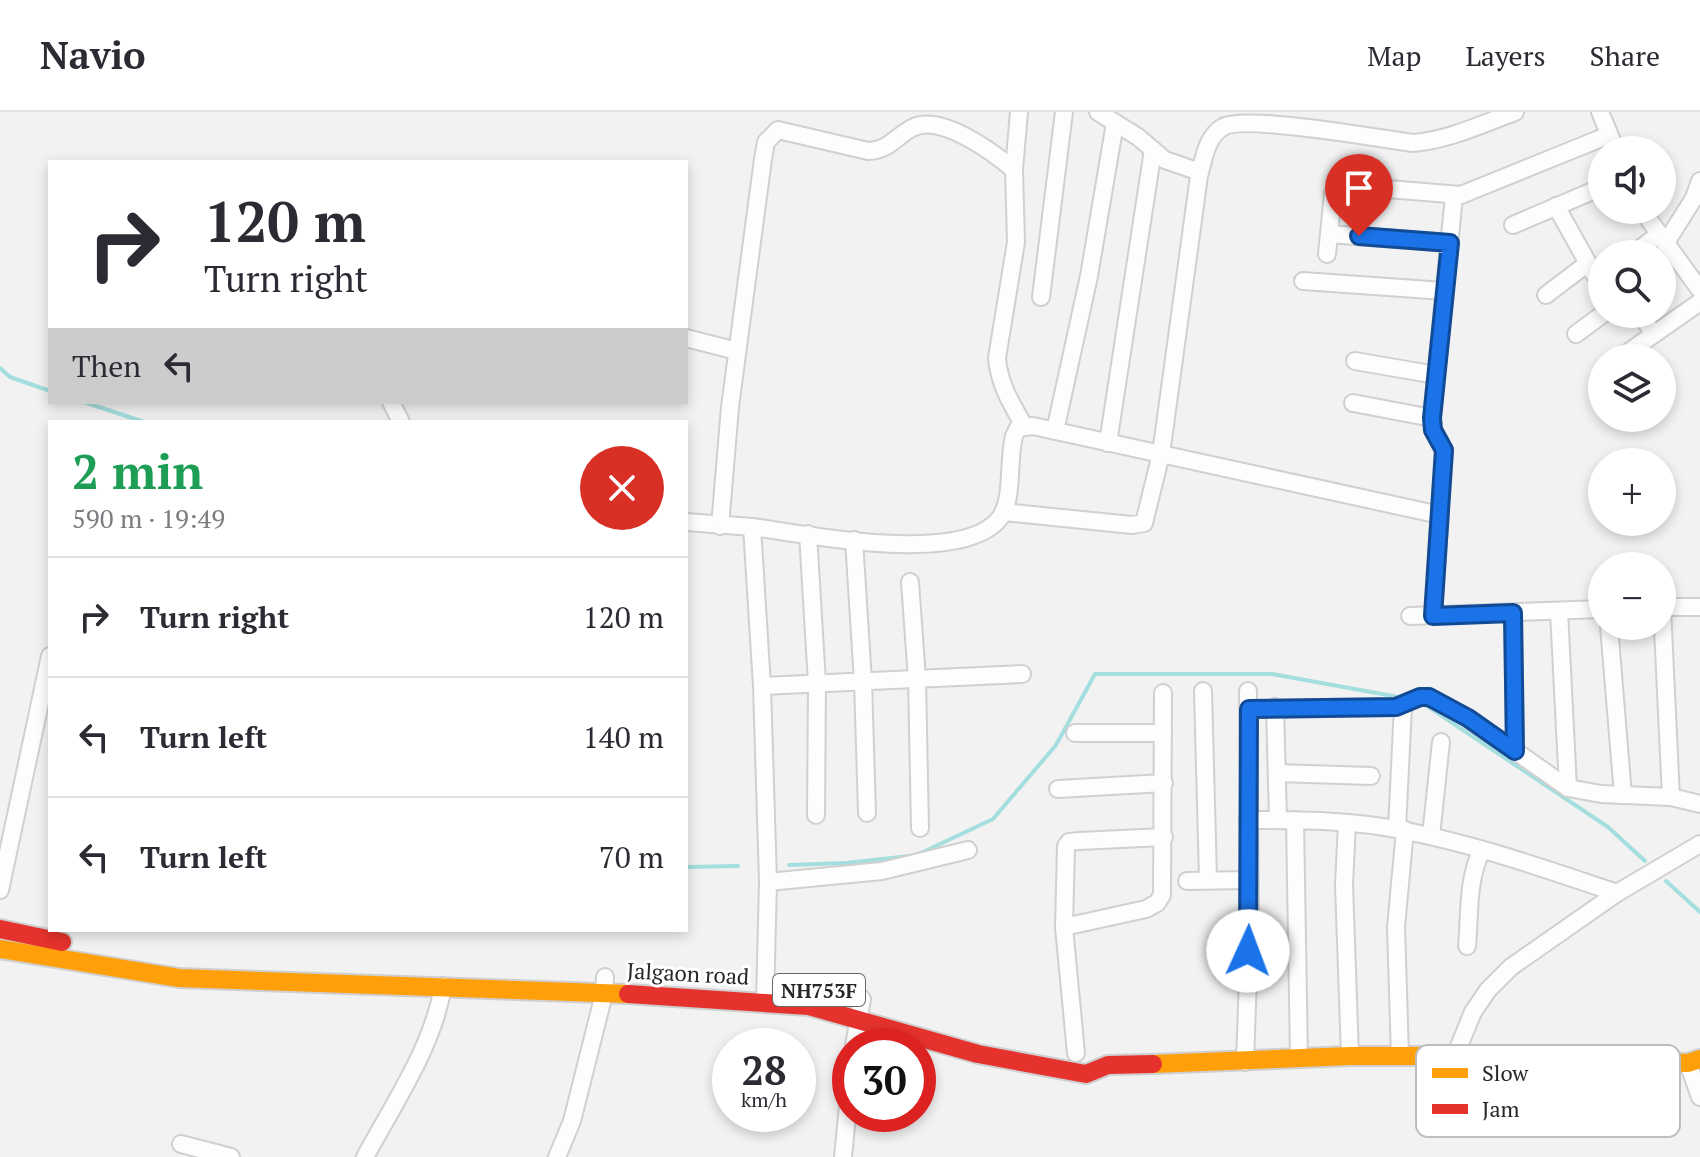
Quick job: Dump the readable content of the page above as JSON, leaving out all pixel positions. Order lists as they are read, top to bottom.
{
  "streets": {
    "highway": ["Jalgaon road", "NH753F"]
  },
  "crossings": [
    ["Jalgaon road", "NH753F"]
  ],
  "legend": ["Slow", "Jam"],
  "page": {
    "header": "Navio",
    "nav": ["Map", "Layers", "Share"],
    "map_buttons": ["+", "−"],
    "turn": ["120 m", "Turn right"],
    "then": "Then",
    "heading": ["2 min", "590 m · 19:49"],
    "list": [
      {
        "name": "Turn right",
        "value": "120 m"
      },
      {
        "name": "Turn left",
        "value": "140 m"
      },
      {
        "name": "Turn left",
        "value": "70 m"
      }
    ],
    "speed": "28 km/h",
    "limit": "30"
  }
}
